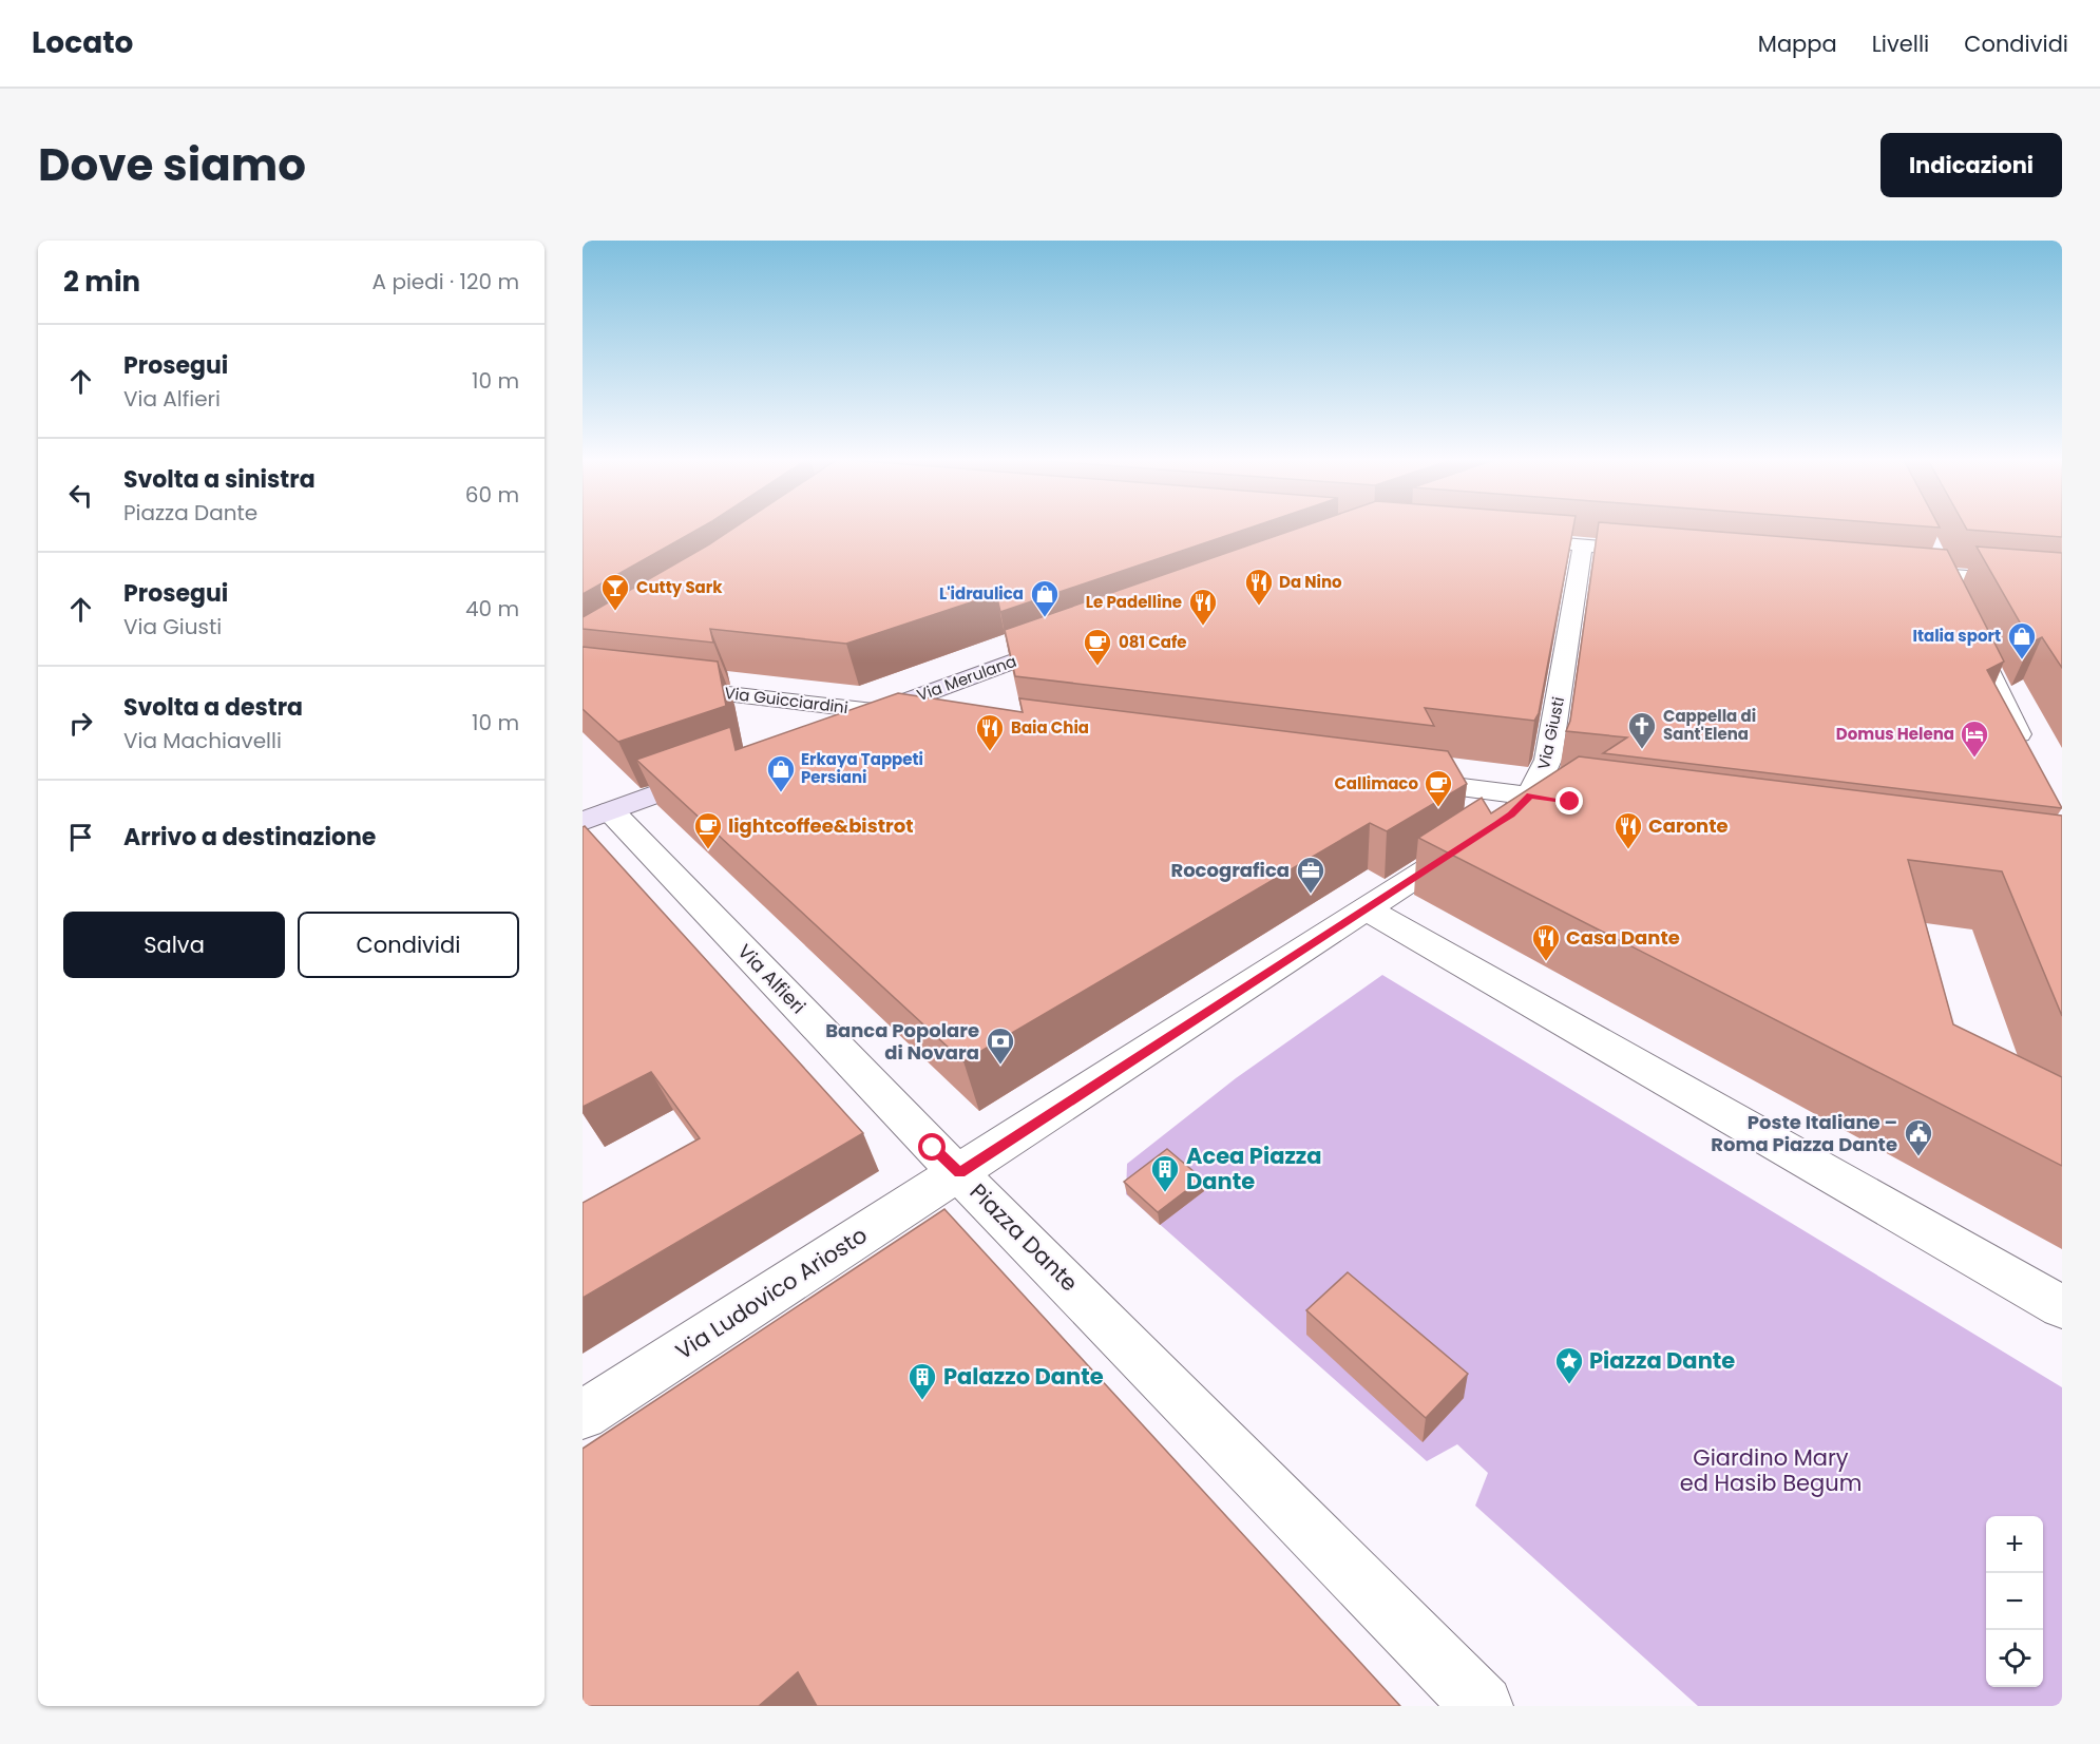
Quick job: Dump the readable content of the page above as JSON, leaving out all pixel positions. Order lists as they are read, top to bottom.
{
  "streets": {
    "main road": ["Via Merulana"],
    "street": [
      "Via Guicciardini",
      "Via Giusti",
      "Via Alfieri",
      "Piazza Dante",
      "Via Ludovico Ariosto"
    ]
  },
  "crossings": [
    ["Via Merulana", "Via Guicciardini"],
    ["Via Giusti", "Piazza Dante"],
    ["Via Alfieri", "Piazza Dante"],
    ["Via Alfieri", "Via Ludovico Ariosto"],
    ["Piazza Dante", "Via Ludovico Ariosto"]
  ],
  "parks": ["Giardino Mary ed Hasib Begum"],
  "places": {
    "restaurant": [
      "Da Nino",
      "Le Padelline",
      "Baia Chia",
      "Caronte",
      "Casa Dante"
    ],
    "bar": ["Cutty Sark"],
    "shop": ["L'idraulica", "Italia sport", "Erkaya Tappeti Persiani"],
    "cafe": ["081 Cafe", "Callimaco", "lightcoffee&bistrot"],
    "church": ["Cappella di Sant'Elena"],
    "hotel": ["Domus Helena"],
    "office": ["Rocografica"],
    "bank": ["Banca Popolare di Novara"],
    "public building": ["Poste Italiane – Roma Piazza Dante"],
    "building": ["Acea Piazza Dante", "Palazzo Dante"],
    "place": ["Piazza Dante"]
  },
  "page": {
    "header": "Locato",
    "nav": ["Mappa", "Livelli", "Condividi"],
    "title": "Dove siamo",
    "buttons": [
      "Indicazioni",
      ["Salva", "Condividi"]
    ],
    "heading": ["2 min", "A piedi · 120 m"],
    "list": [
      ["Prosegui", "Via Alfieri", "10 m"],
      ["Svolta a sinistra", "Piazza Dante", "60 m"],
      ["Prosegui", "Via Giusti", "40 m"],
      ["Svolta a destra", "Via Machiavelli", "10 m"],
      "Arrivo a destinazione"
    ],
    "map_buttons": ["+", "−"]
  }
}
